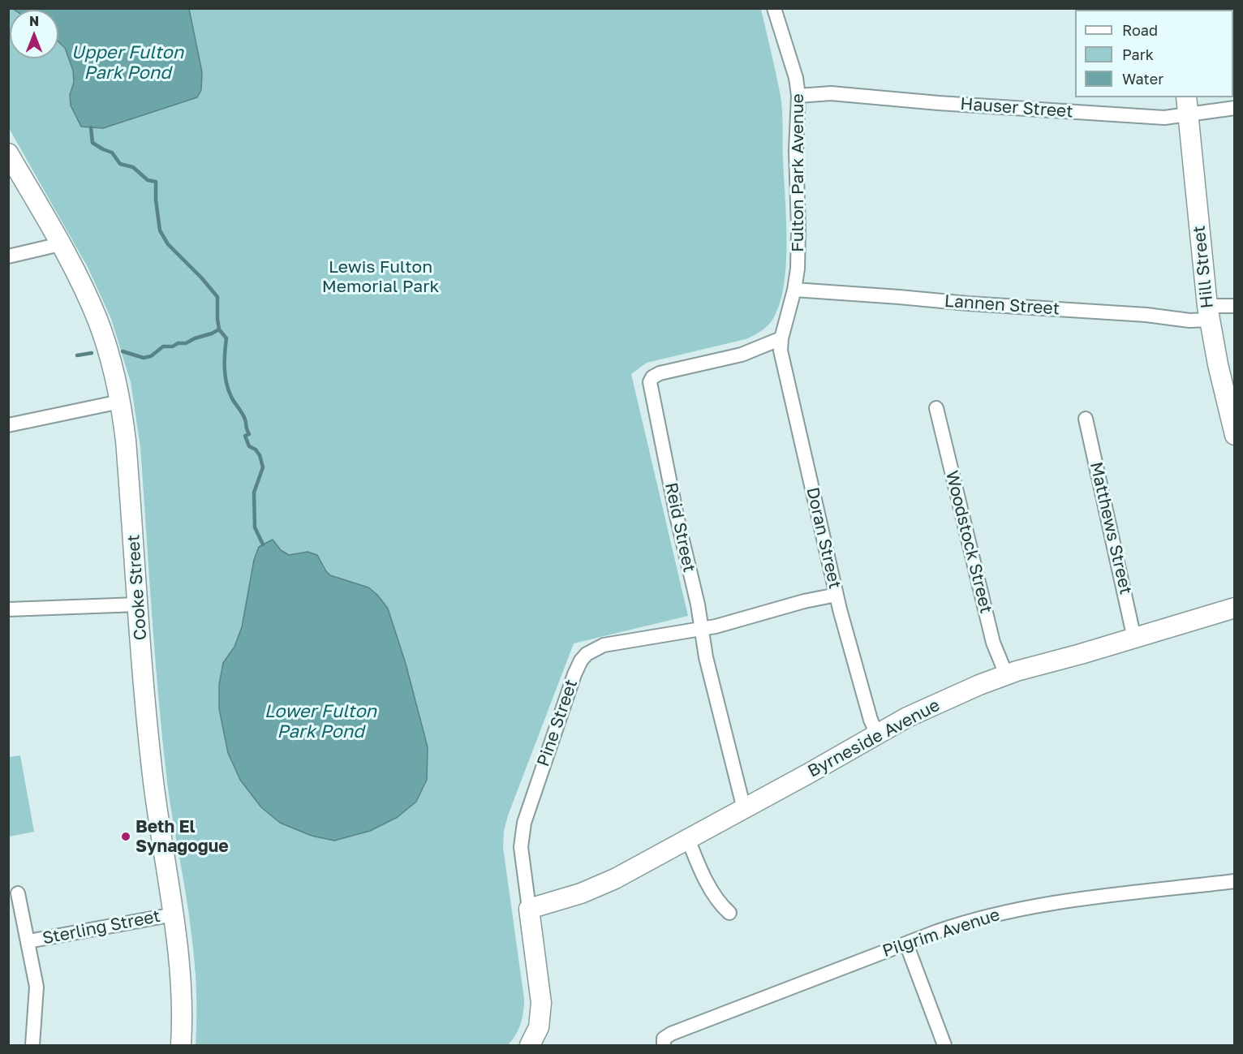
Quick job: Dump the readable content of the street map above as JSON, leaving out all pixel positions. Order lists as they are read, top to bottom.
{
  "streets": {
    "street": [
      "Hauser Street",
      "Fulton Park Avenue",
      "Hill Street",
      "Lannen Street",
      "Reid Street",
      "Matthews Street",
      "Doran Street",
      "Woodstock Street",
      "Cooke Street",
      "Pine Street",
      "Byrneside Avenue",
      "Sterling Street",
      "Pilgrim Avenue"
    ]
  },
  "crossings": [
    ["Hauser Street", "Fulton Park Avenue"],
    ["Hauser Street", "Hill Street"],
    ["Fulton Park Avenue", "Lannen Street"],
    ["Fulton Park Avenue", "Reid Street"],
    ["Fulton Park Avenue", "Doran Street"],
    ["Hill Street", "Lannen Street"],
    ["Reid Street", "Doran Street"],
    ["Reid Street", "Pine Street"],
    ["Reid Street", "Byrneside Avenue"],
    ["Matthews Street", "Byrneside Avenue"],
    ["Doran Street", "Pine Street"],
    ["Doran Street", "Byrneside Avenue"],
    ["Woodstock Street", "Byrneside Avenue"],
    ["Cooke Street", "Sterling Street"],
    ["Pine Street", "Byrneside Avenue"]
  ],
  "water": ["Upper Fulton Park Pond", "Lower Fulton Park Pond"],
  "parks": ["Lewis Fulton Memorial Park"],
  "places": ["Beth El Synagogue"],
  "legend": ["Road", "Park", "Water"],
  "north": "top"
}
